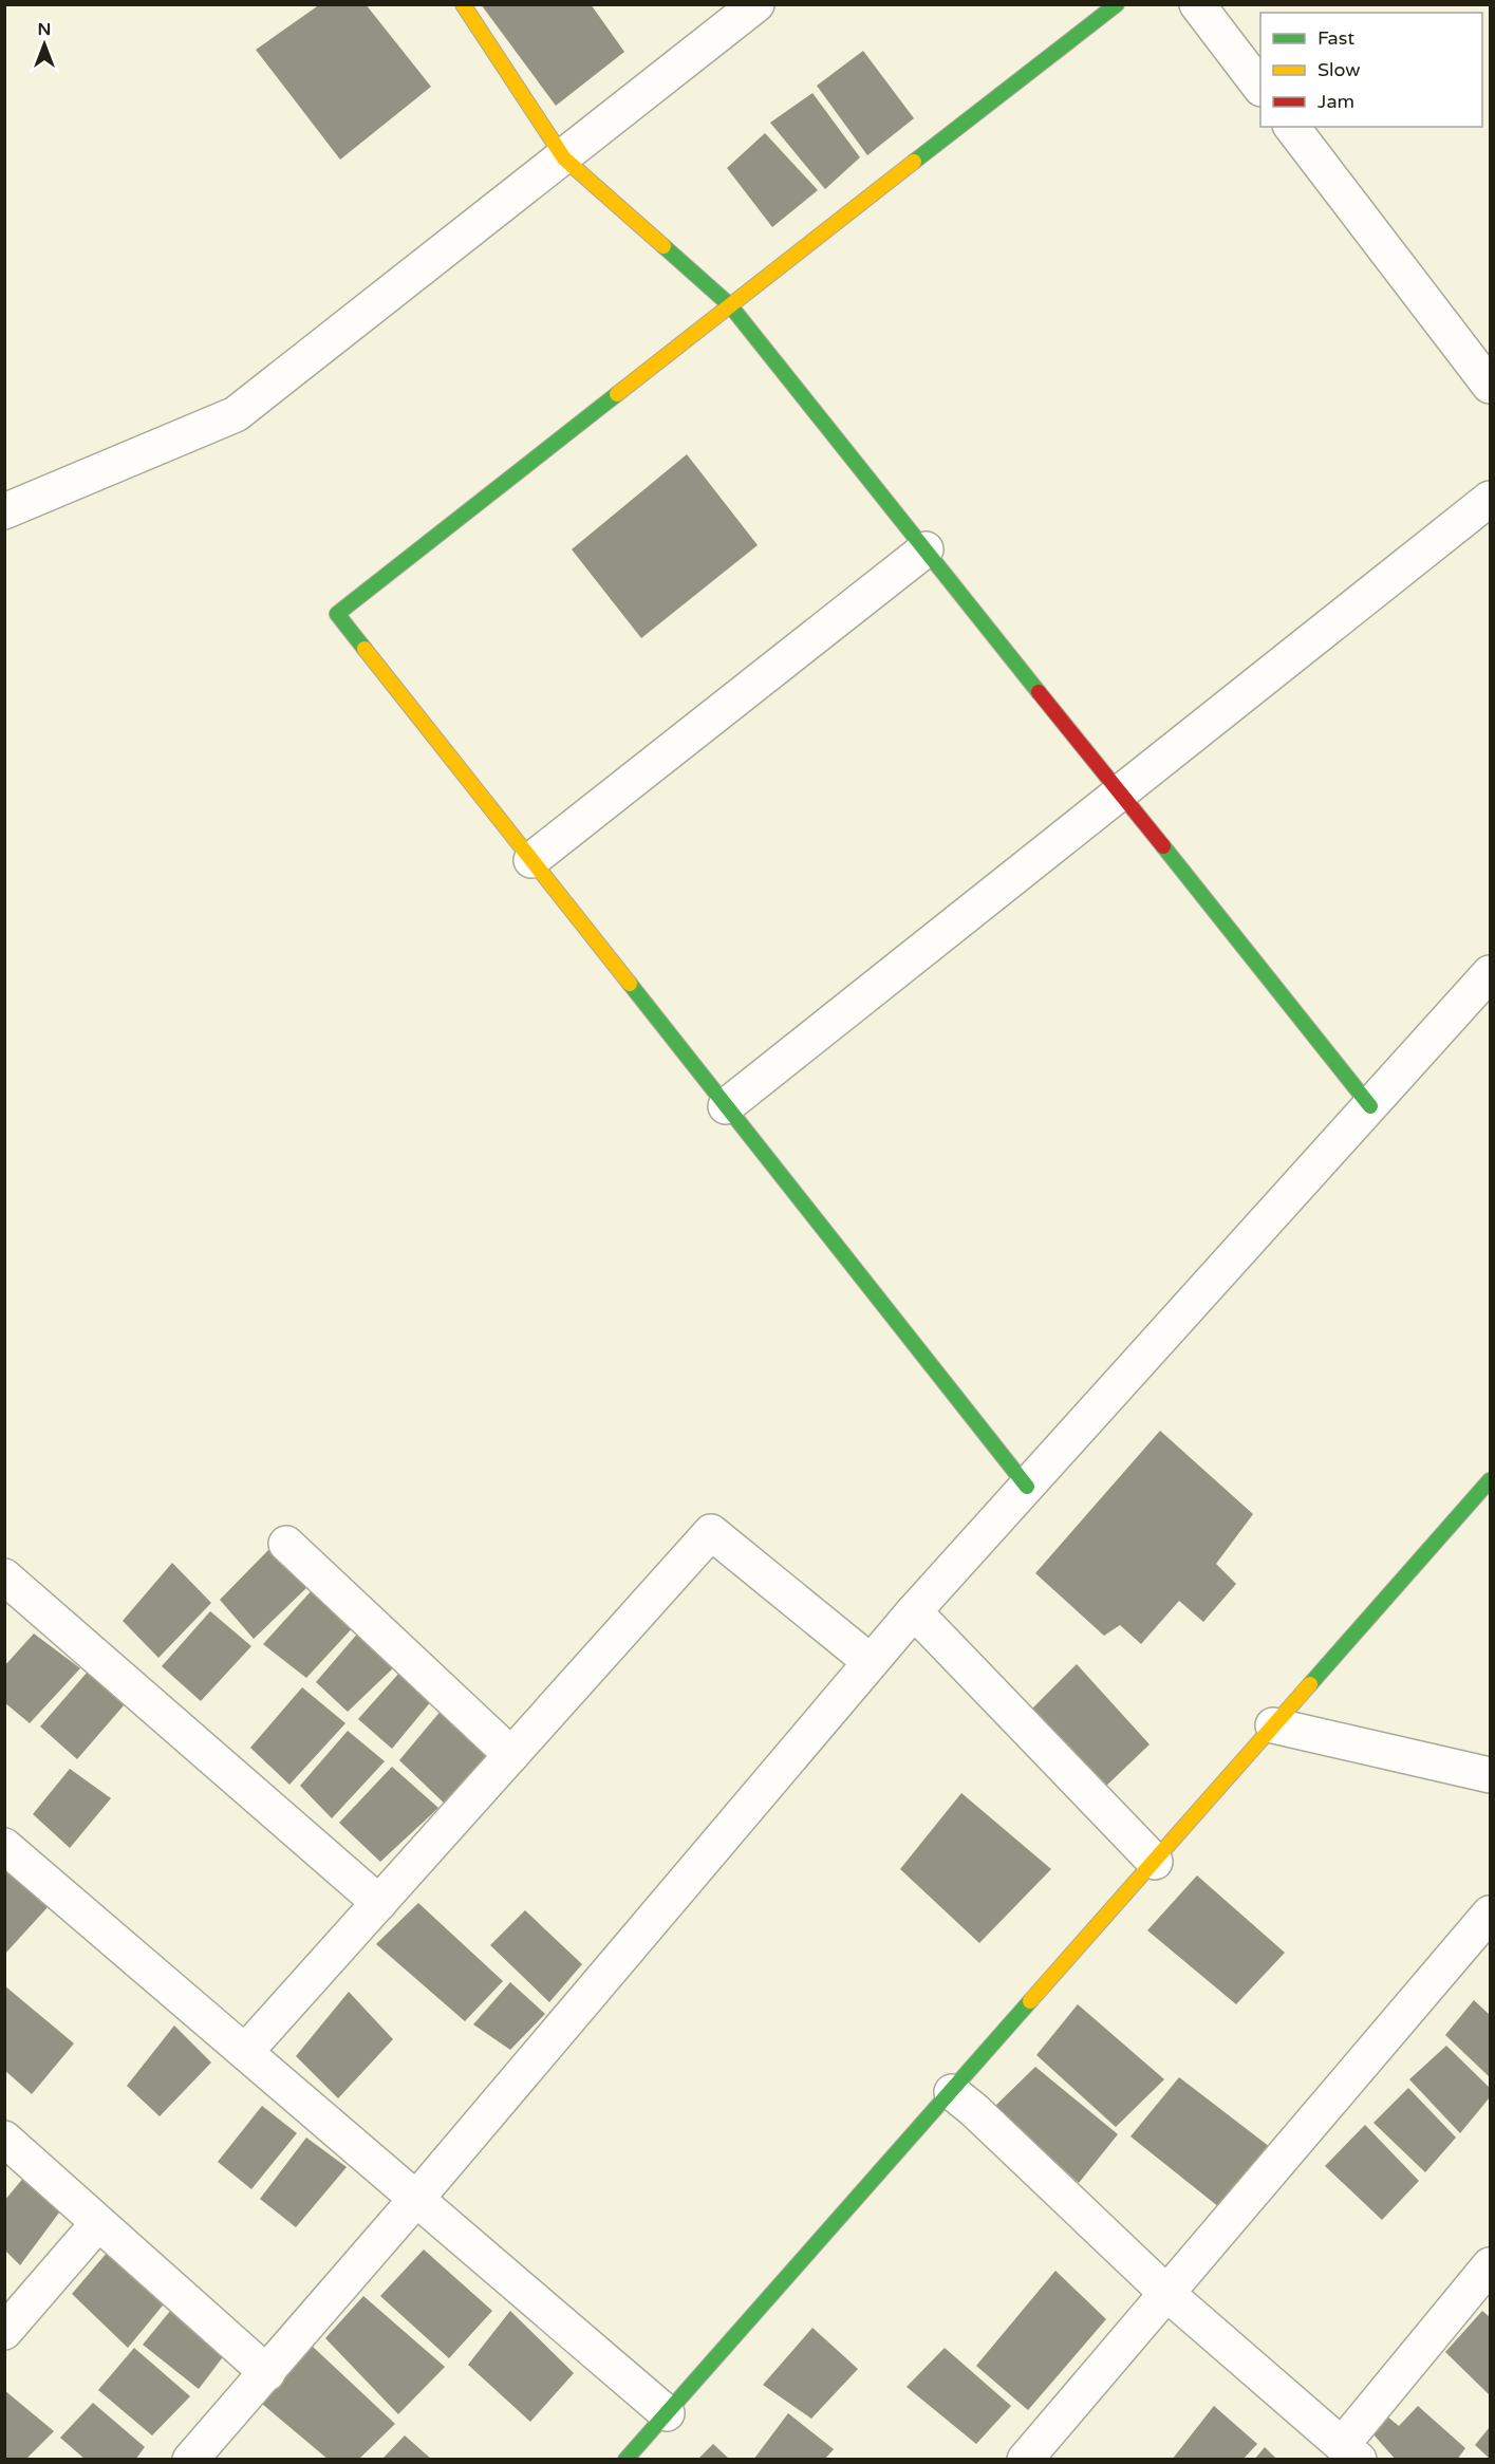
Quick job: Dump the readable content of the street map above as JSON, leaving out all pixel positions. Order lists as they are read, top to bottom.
{
  "legend": ["Fast", "Slow", "Jam"],
  "north": "top"
}
